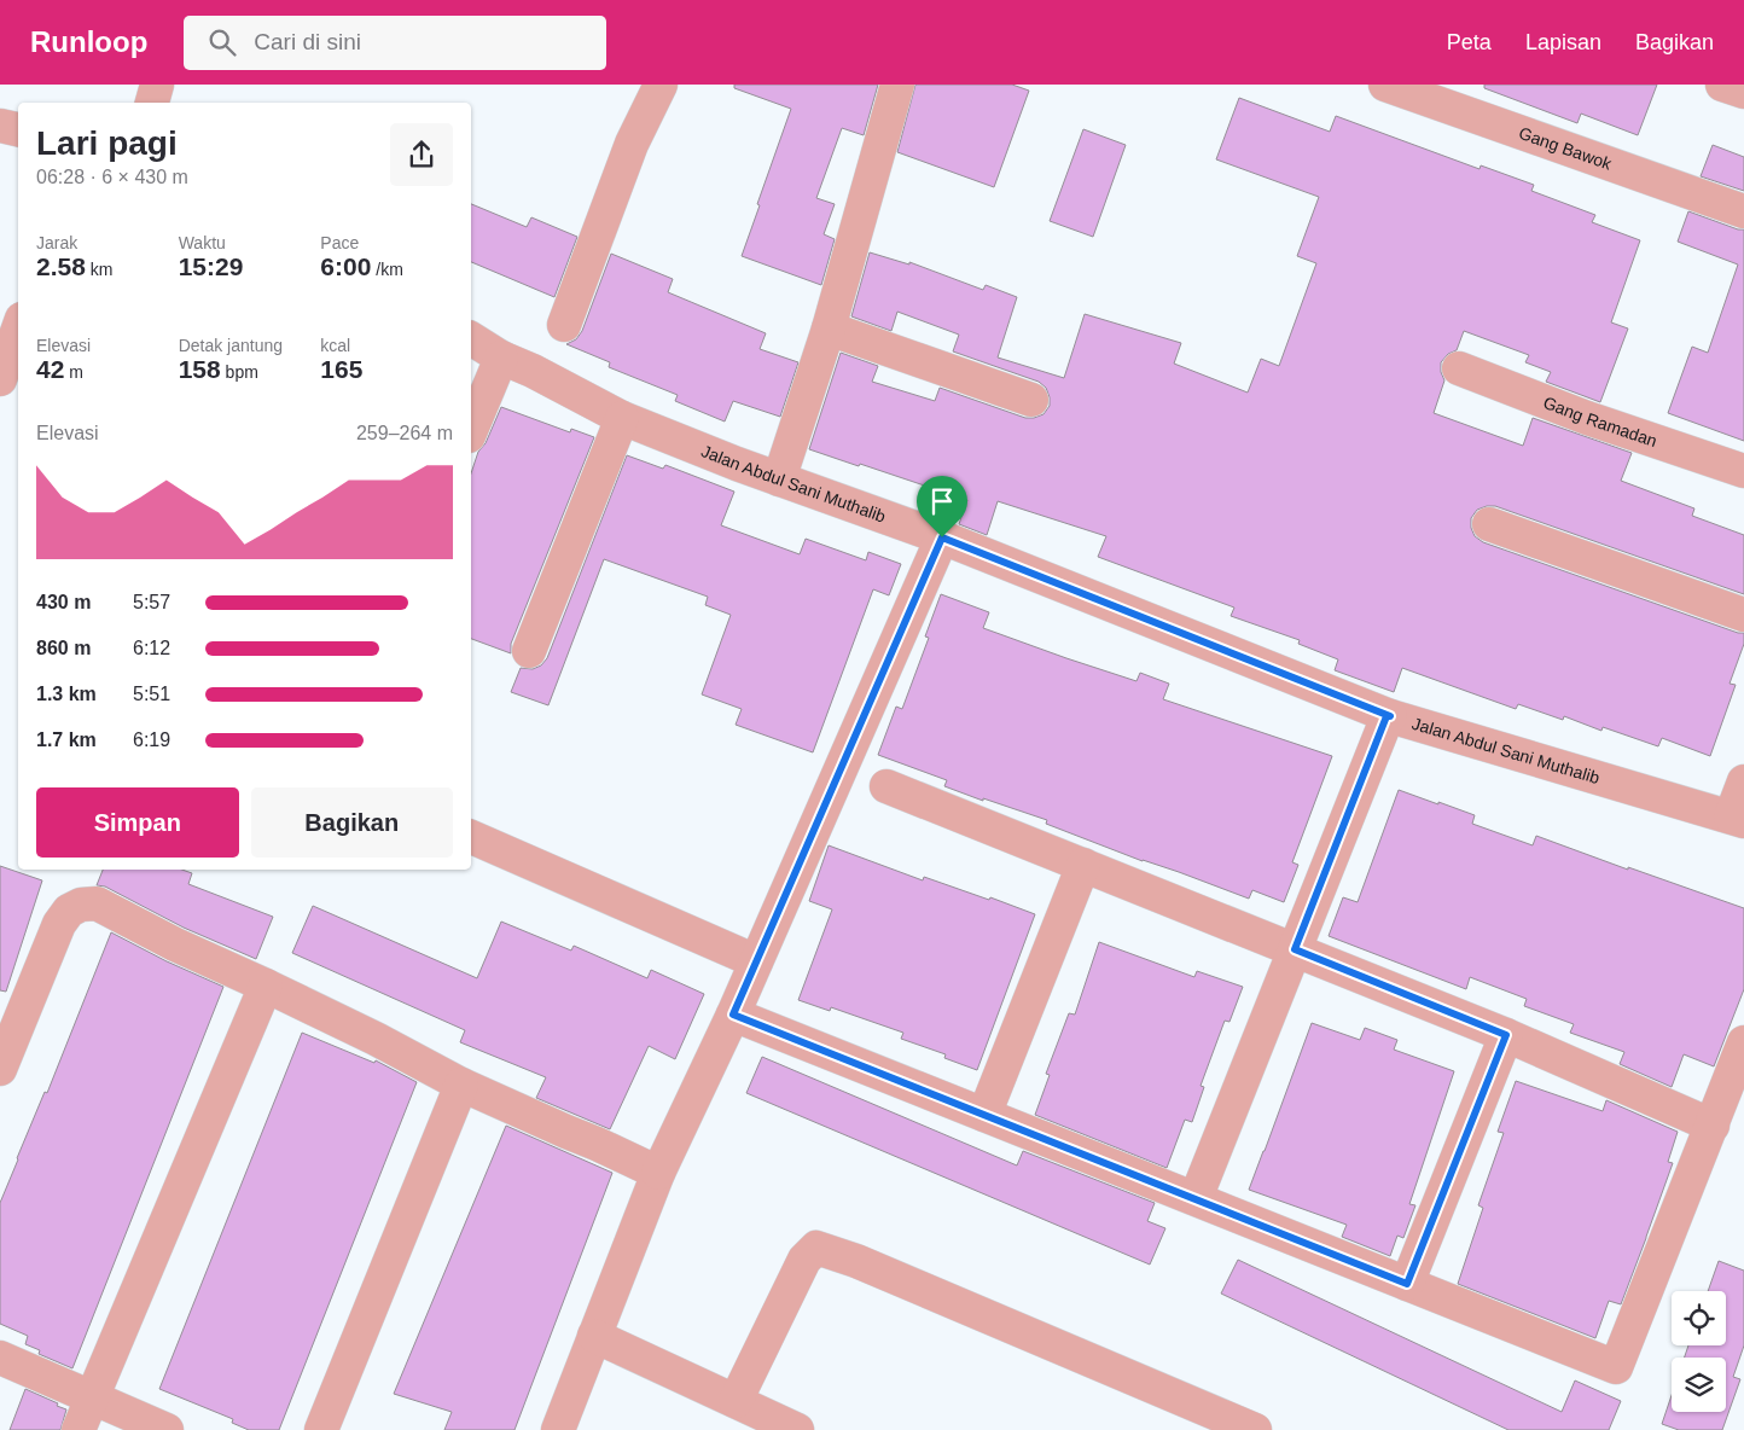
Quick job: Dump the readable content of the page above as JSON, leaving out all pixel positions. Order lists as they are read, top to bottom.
{
  "streets": {
    "street": ["Gang Bawok", "Gang Ramadan", "Jalan Abdul Sani Muthalib"]
  },
  "page": {
    "header": "Runloop",
    "search": "Cari di sini",
    "nav": ["Peta", "Lapisan", "Bagikan"],
    "heading": ["Lari pagi", "06:28 · 6 × 430 m"],
    "stats": [
      ["Jarak", "2.58 km"],
      ["Waktu", "15:29"],
      ["Pace", "6:00 /km"],
      ["Elevasi", "42 m"],
      ["Detak jantung", "158 bpm"],
      ["kcal", "165"]
    ],
    "chart": ["Elevasi", "259–264 m"],
    "list": [
      {
        "name": "430 m",
        "note": "5:57"
      },
      {
        "name": "860 m",
        "note": "6:12"
      },
      {
        "name": "1.3 km",
        "note": "5:51"
      },
      {
        "name": "1.7 km",
        "note": "6:19"
      }
    ],
    "buttons": ["Simpan", "Bagikan"]
  }
}
